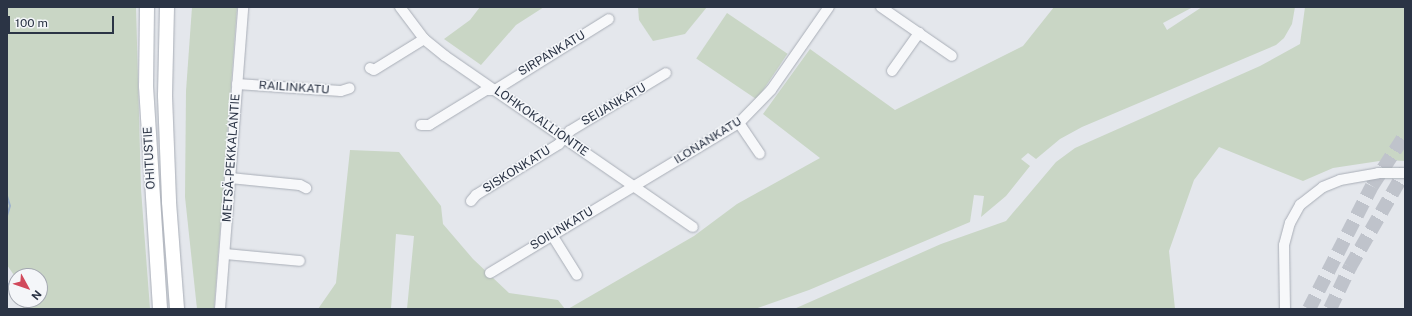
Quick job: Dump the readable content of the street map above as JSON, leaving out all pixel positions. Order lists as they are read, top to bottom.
{
  "streets": {
    "highway": ["OHITUSTIE"],
    "street": [
      "SIRPANKATU",
      "RAILINKATU",
      "SEIJANKATU",
      "LOHKOKALLIONTIE",
      "ILONANKATU",
      "METSÄ-PEKKALANTIE",
      "SISKONKATU",
      "SOILINKATU"
    ]
  },
  "crossings": [
    ["SIRPANKATU", "LOHKOKALLIONTIE"],
    ["RAILINKATU", "METSÄ-PEKKALANTIE"],
    ["SEIJANKATU", "LOHKOKALLIONTIE"],
    ["SEIJANKATU", "SISKONKATU"],
    ["LOHKOKALLIONTIE", "ILONANKATU"],
    ["LOHKOKALLIONTIE", "SISKONKATU"],
    ["LOHKOKALLIONTIE", "SOILINKATU"],
    ["ILONANKATU", "SOILINKATU"]
  ],
  "scale_bar": "100 m",
  "north": "bottom right"
}
